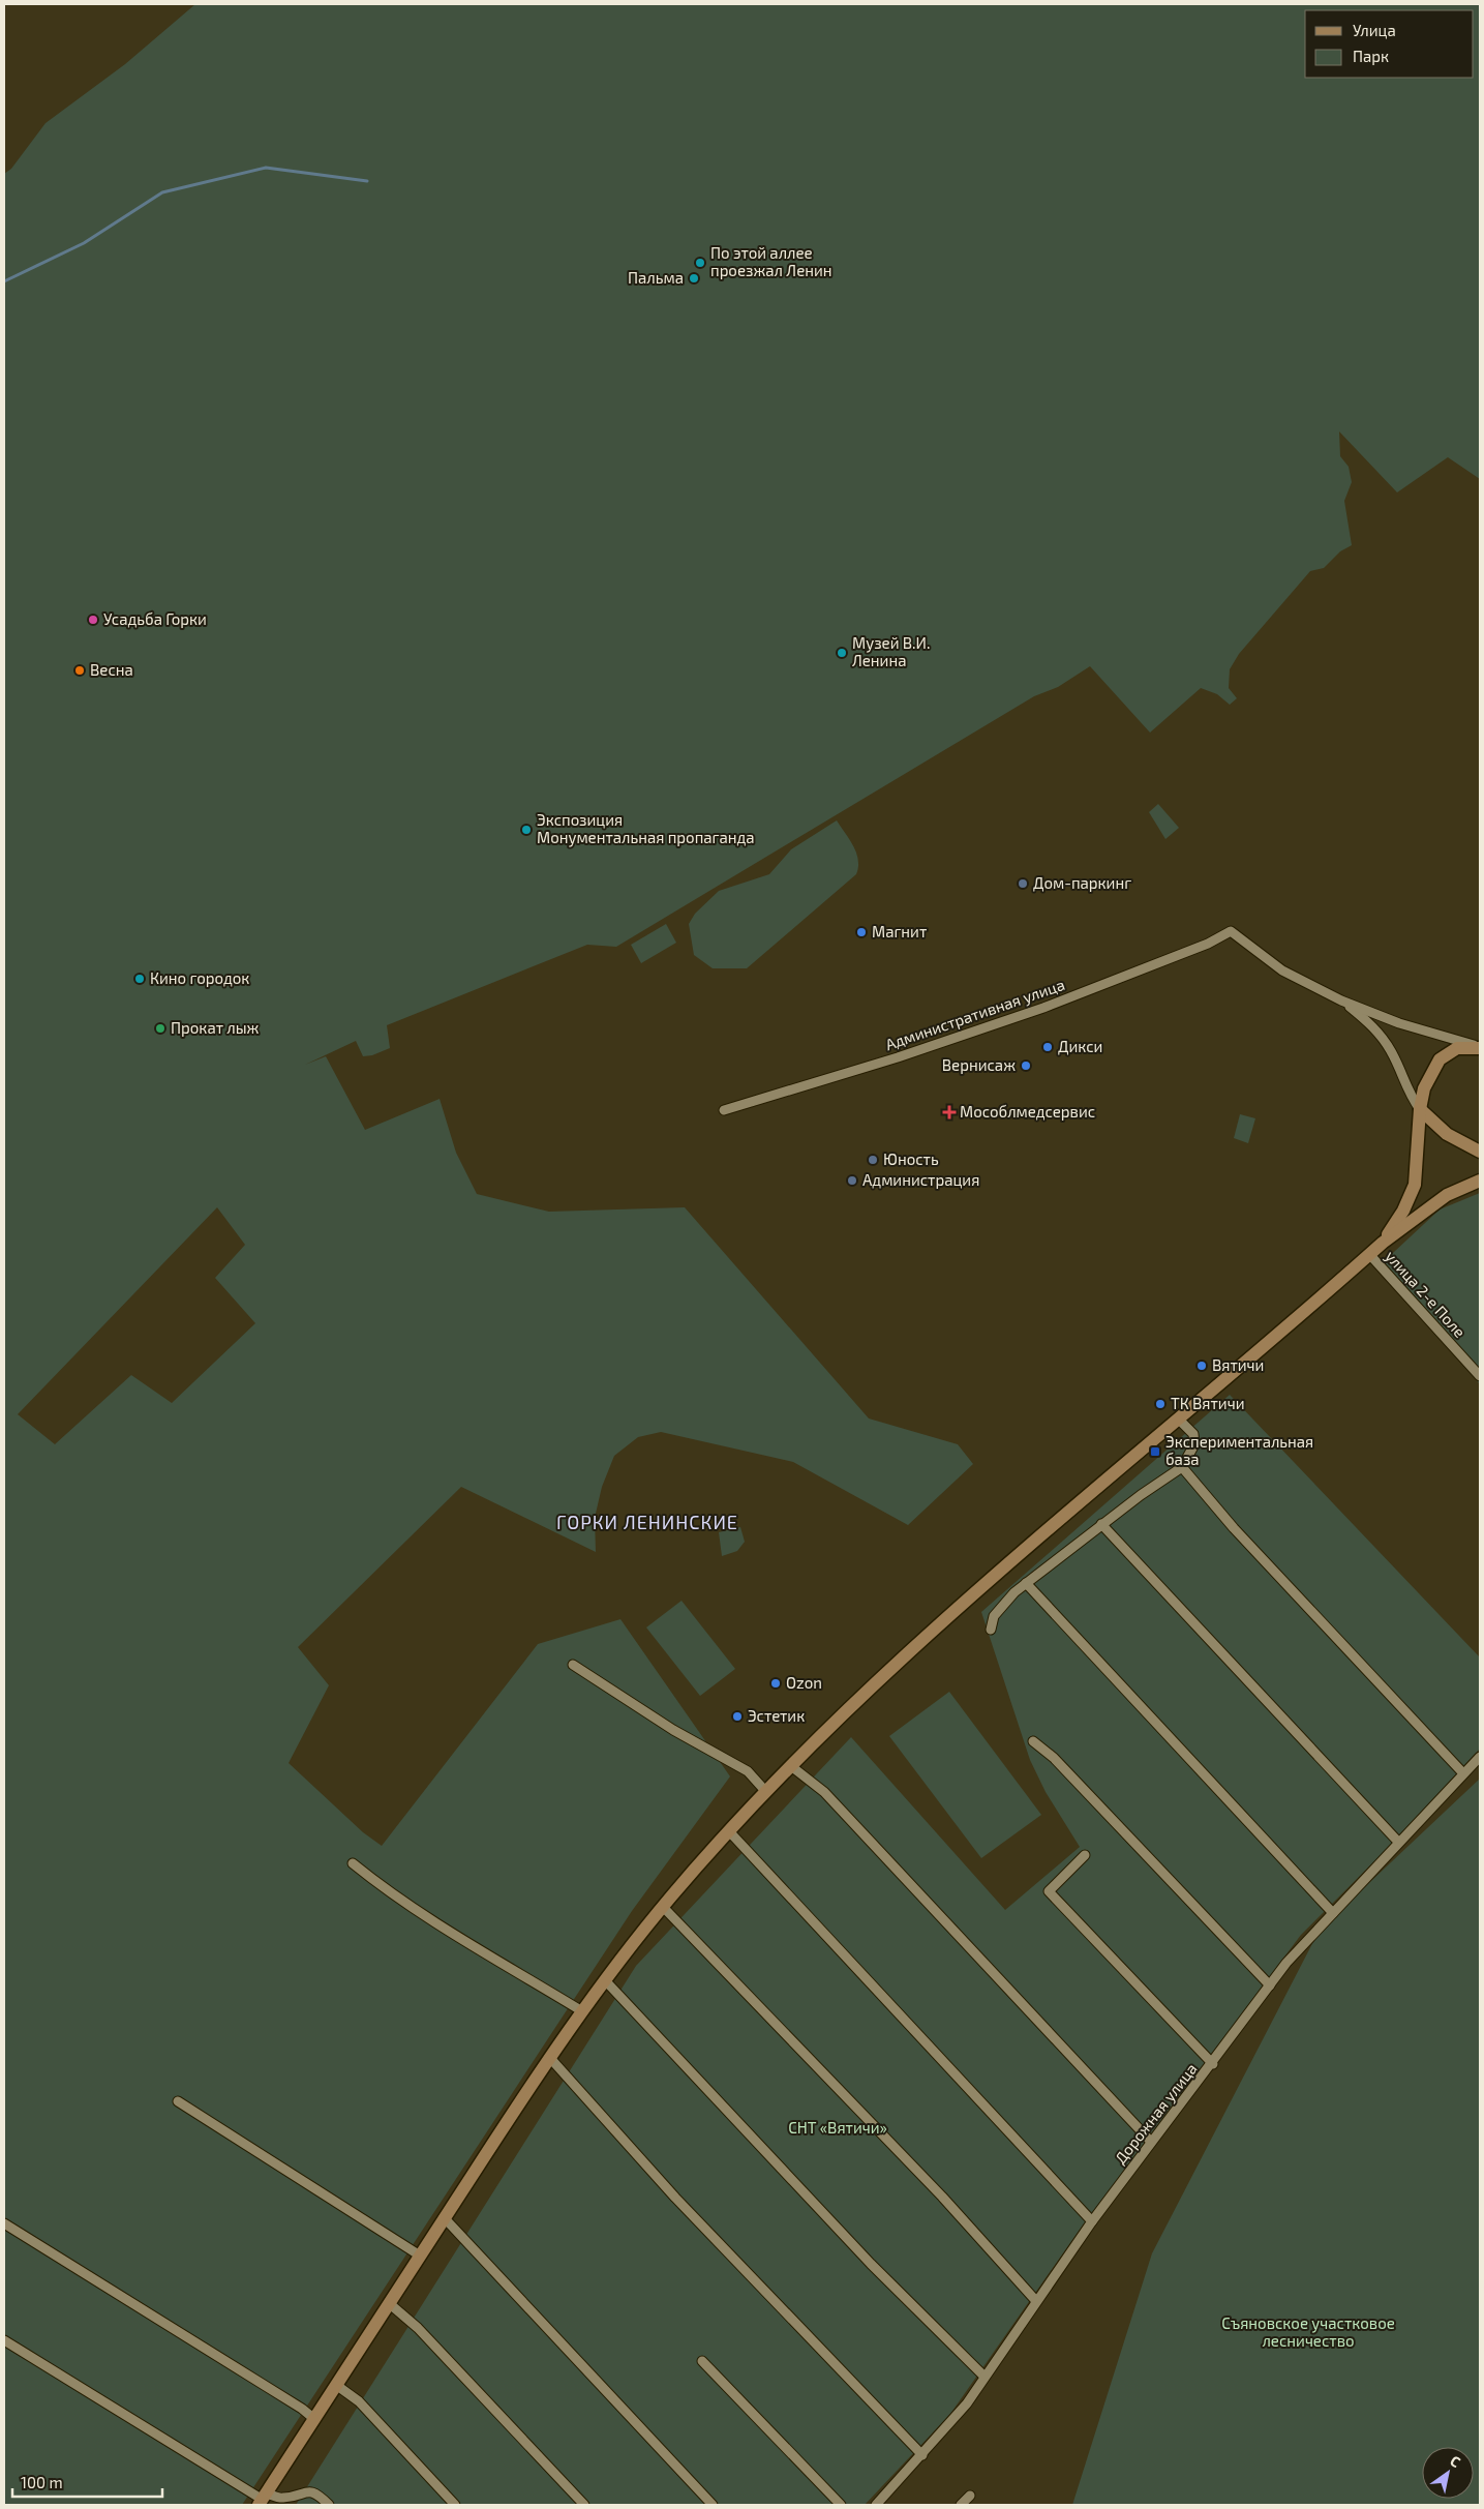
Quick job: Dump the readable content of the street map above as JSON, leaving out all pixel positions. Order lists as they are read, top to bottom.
{
  "streets": {
    "street": ["Административная улица", "улица 2-е Поле", "Дорожная улица"]
  },
  "districts": ["ГОРКИ ЛЕНИНСКИЕ"],
  "parks": ["СНТ «Вятичи»", "Съяновское участковое лесничество"],
  "places": {
    "other": [
      "По этой аллее проезжал Ленин",
      "Пальма",
      "Усадьба Горки",
      "Музей В.И. Ленина",
      "Весна",
      "Экспозиция Монументальная пропаганда",
      "Дом-паркинг",
      "Магнит",
      "Кино городок",
      "Прокат лыж",
      "Дикси",
      "Вернисаж",
      "Юность",
      "Администрация",
      "Вятичи",
      "ТК Вятичи",
      "Ozon",
      "Эстетик"
    ],
    "health": ["Мособлмедсервис"],
    "transit": ["Экспериментальная база"]
  },
  "legend": ["Улица", "Парк"],
  "scale_bar": "100 m",
  "north": "top right"
}
